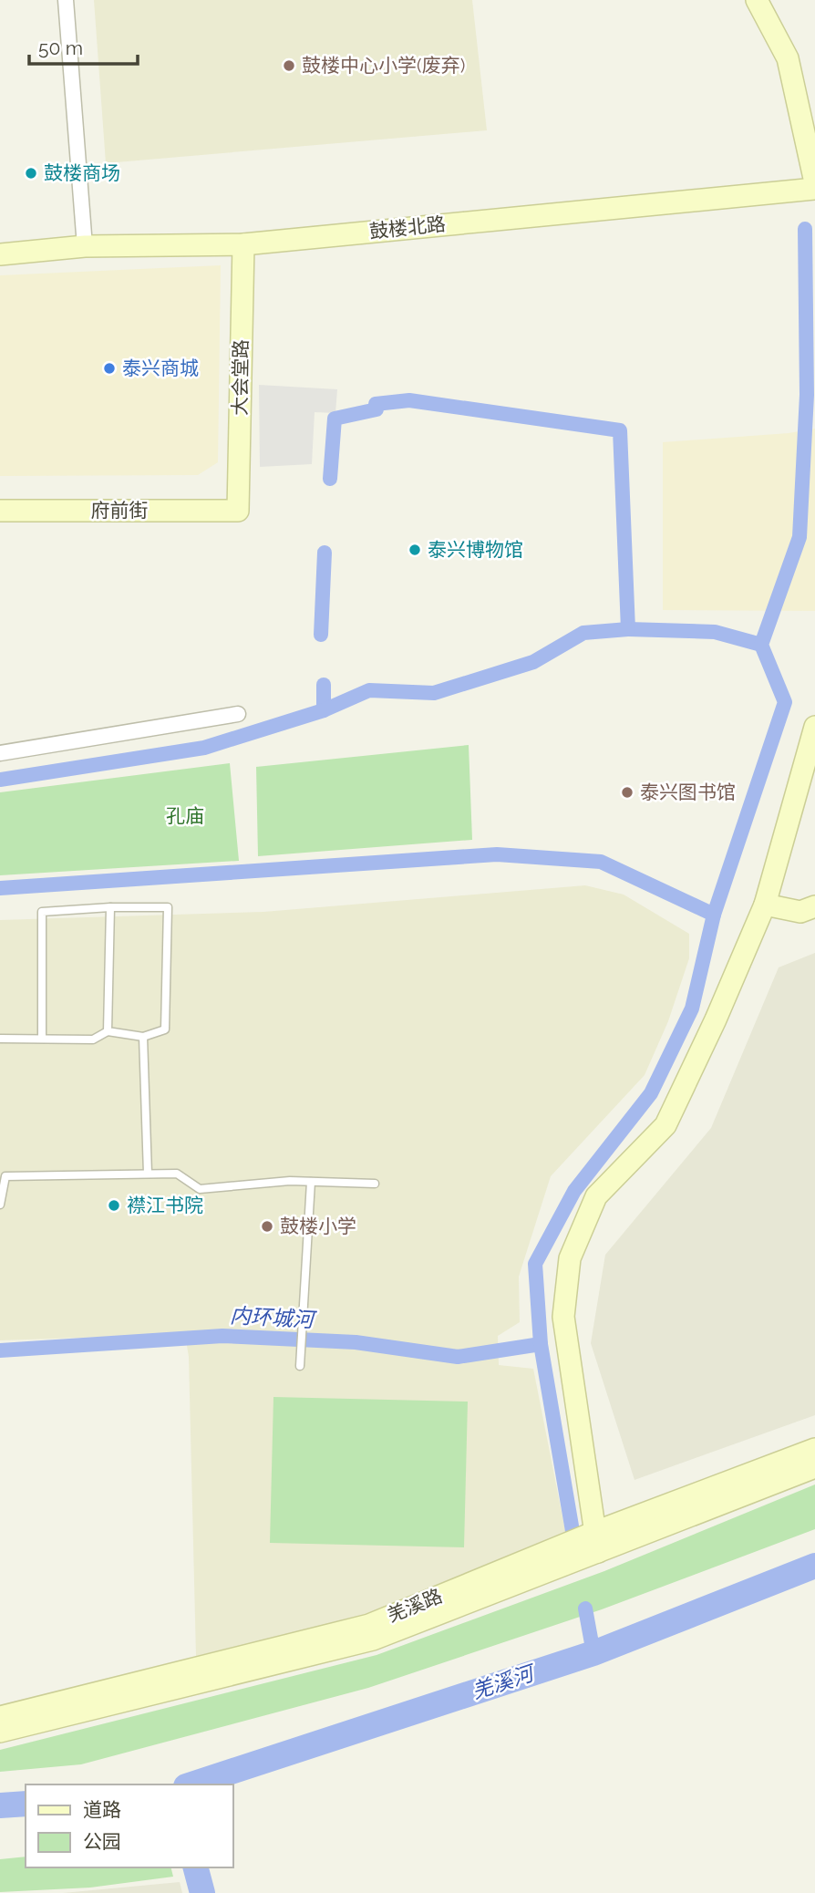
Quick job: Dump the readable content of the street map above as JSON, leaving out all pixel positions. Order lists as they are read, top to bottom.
{
  "streets": {
    "street": [
      "鼓楼北路",
      "大会堂路",
      "府前街",
      "羌溪路"
    ]
  },
  "crossings": [
    ["鼓楼北路", "大会堂路"],
    ["大会堂路", "府前街"]
  ],
  "water": ["内环城河", "羌溪河"],
  "parks": ["孔庙"],
  "places": [
    "鼓楼中心小学(废弃)",
    "鼓楼商场",
    "泰兴商城",
    "泰兴博物馆",
    "泰兴图书馆",
    "襟江书院",
    "鼓楼小学"
  ],
  "legend": ["道路", "公园"],
  "scale_bar": "50 m"
}
